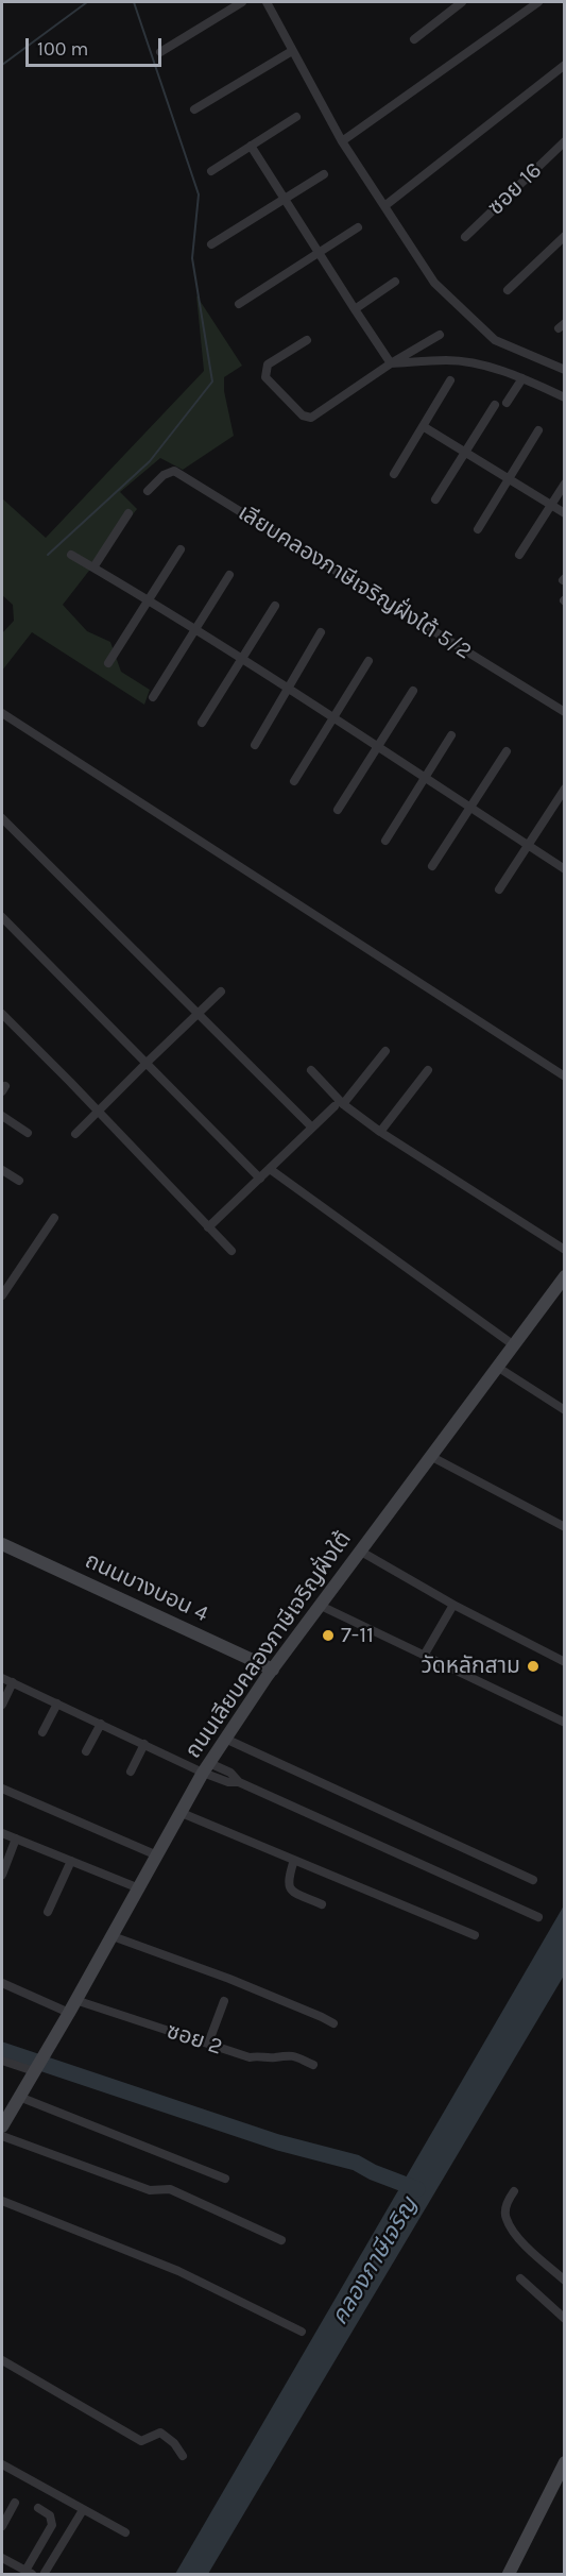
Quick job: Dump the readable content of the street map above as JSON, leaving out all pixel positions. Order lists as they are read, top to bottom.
{
  "streets": {
    "street": [
      "ซอย 16",
      "เลียบคลองภาษีเจริญฝั่งใต้ 5/2",
      "ถนนบางบอน 4",
      "ถนนเลียบคลองภาษีเจริญฝั่งใต้",
      "ซอย 2"
    ]
  },
  "crossings": [
    ["ถนนบางบอน 4", "ถนนเลียบคลองภาษีเจริญฝั่งใต้"],
    ["ถนนเลียบคลองภาษีเจริญฝั่งใต้", "ซอย 2"]
  ],
  "water": ["คลองภาษีเจริญ"],
  "places": ["7-11", "วัดหลักสาม"],
  "scale_bar": "100 m"
}
